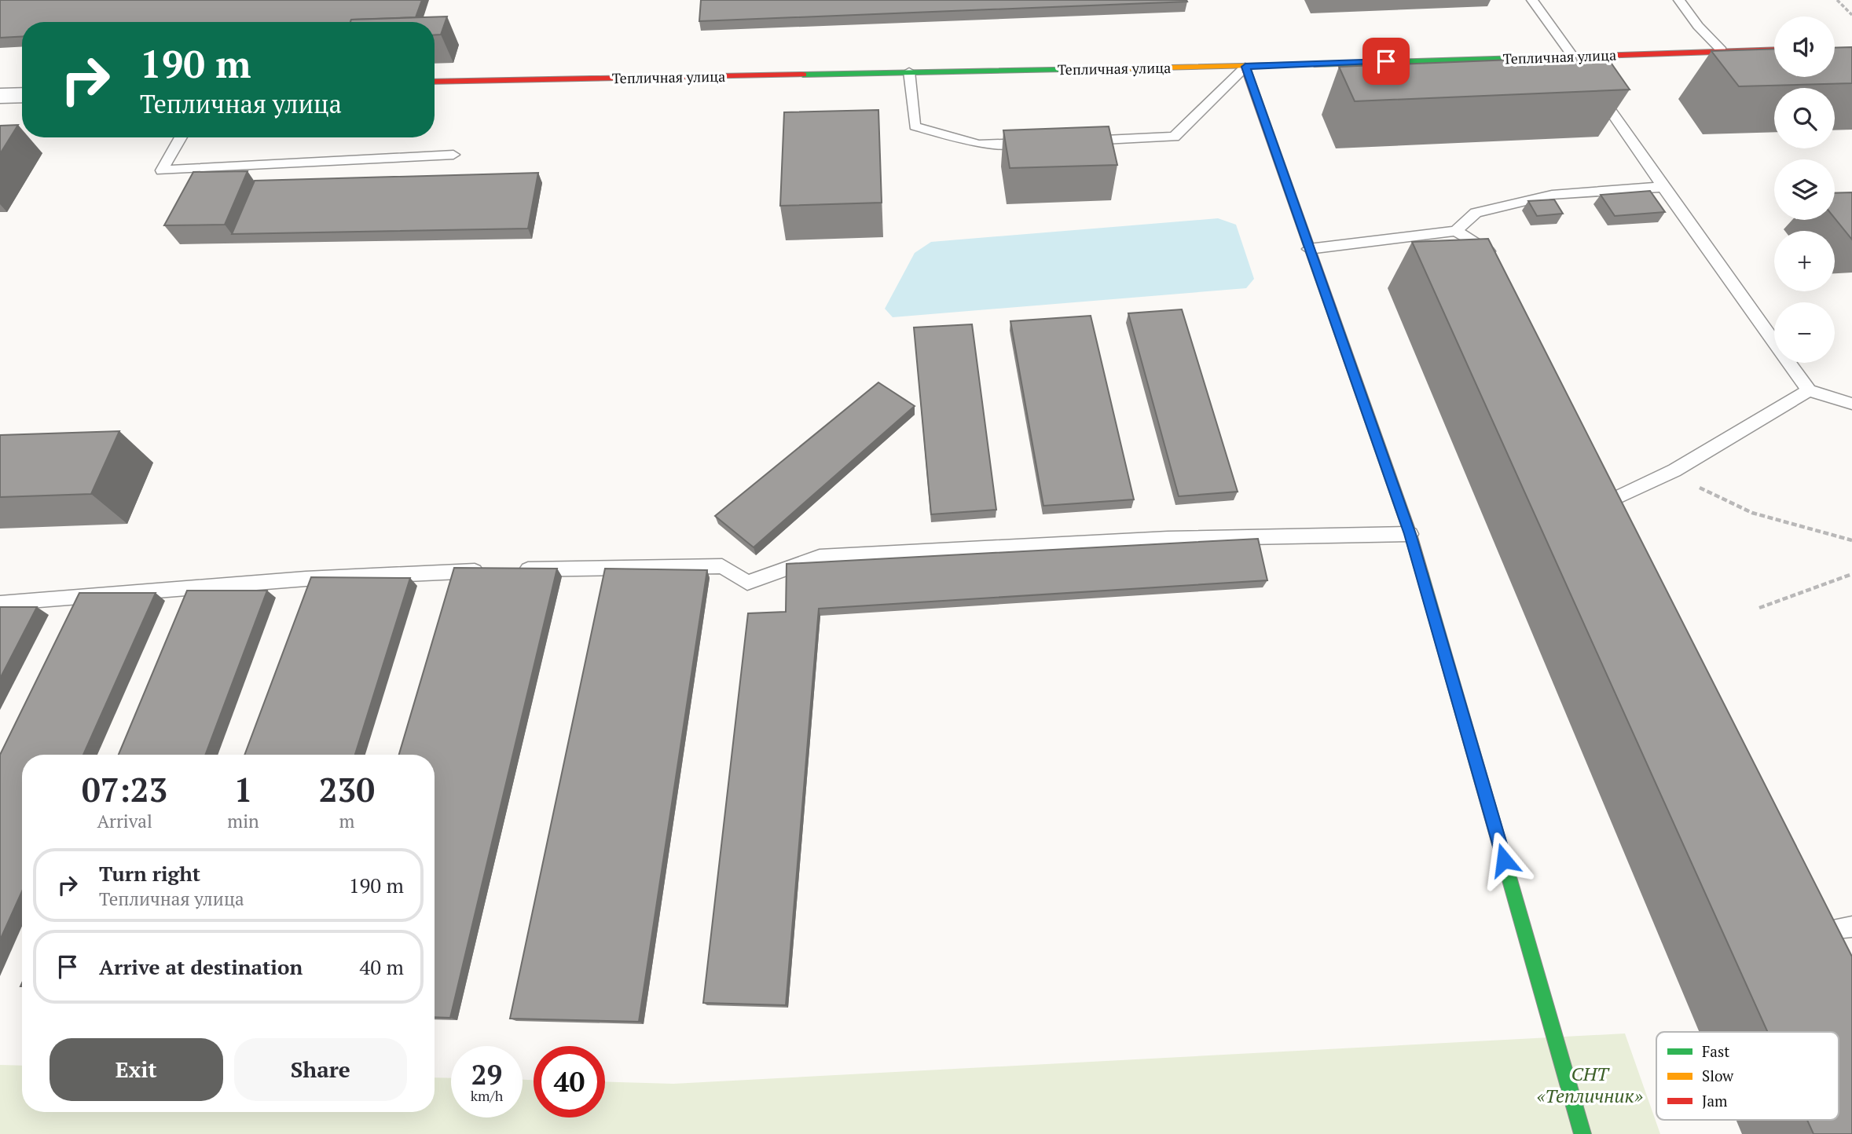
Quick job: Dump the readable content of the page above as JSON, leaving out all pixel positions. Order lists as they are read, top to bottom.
{
  "streets": {
    "street": ["Тепличная улица"]
  },
  "parks": ["СНТ «Тепличник»"],
  "legend": ["Fast", "Slow", "Jam"],
  "page": {
    "map_buttons": ["+", "−"],
    "turn": ["190 m", "Тепличная улица"],
    "eta": [
      "07:23",
      "Arrival",
      "1",
      "min",
      "230",
      "m"
    ],
    "list": [
      {
        "name": "Turn right",
        "note": "Тепличная улица",
        "value": "190 m"
      },
      {
        "name": "Arrive at destination",
        "value": "40 m"
      }
    ],
    "buttons": ["Exit", "Share"],
    "speed": "29 km/h",
    "limit": "40"
  }
}
